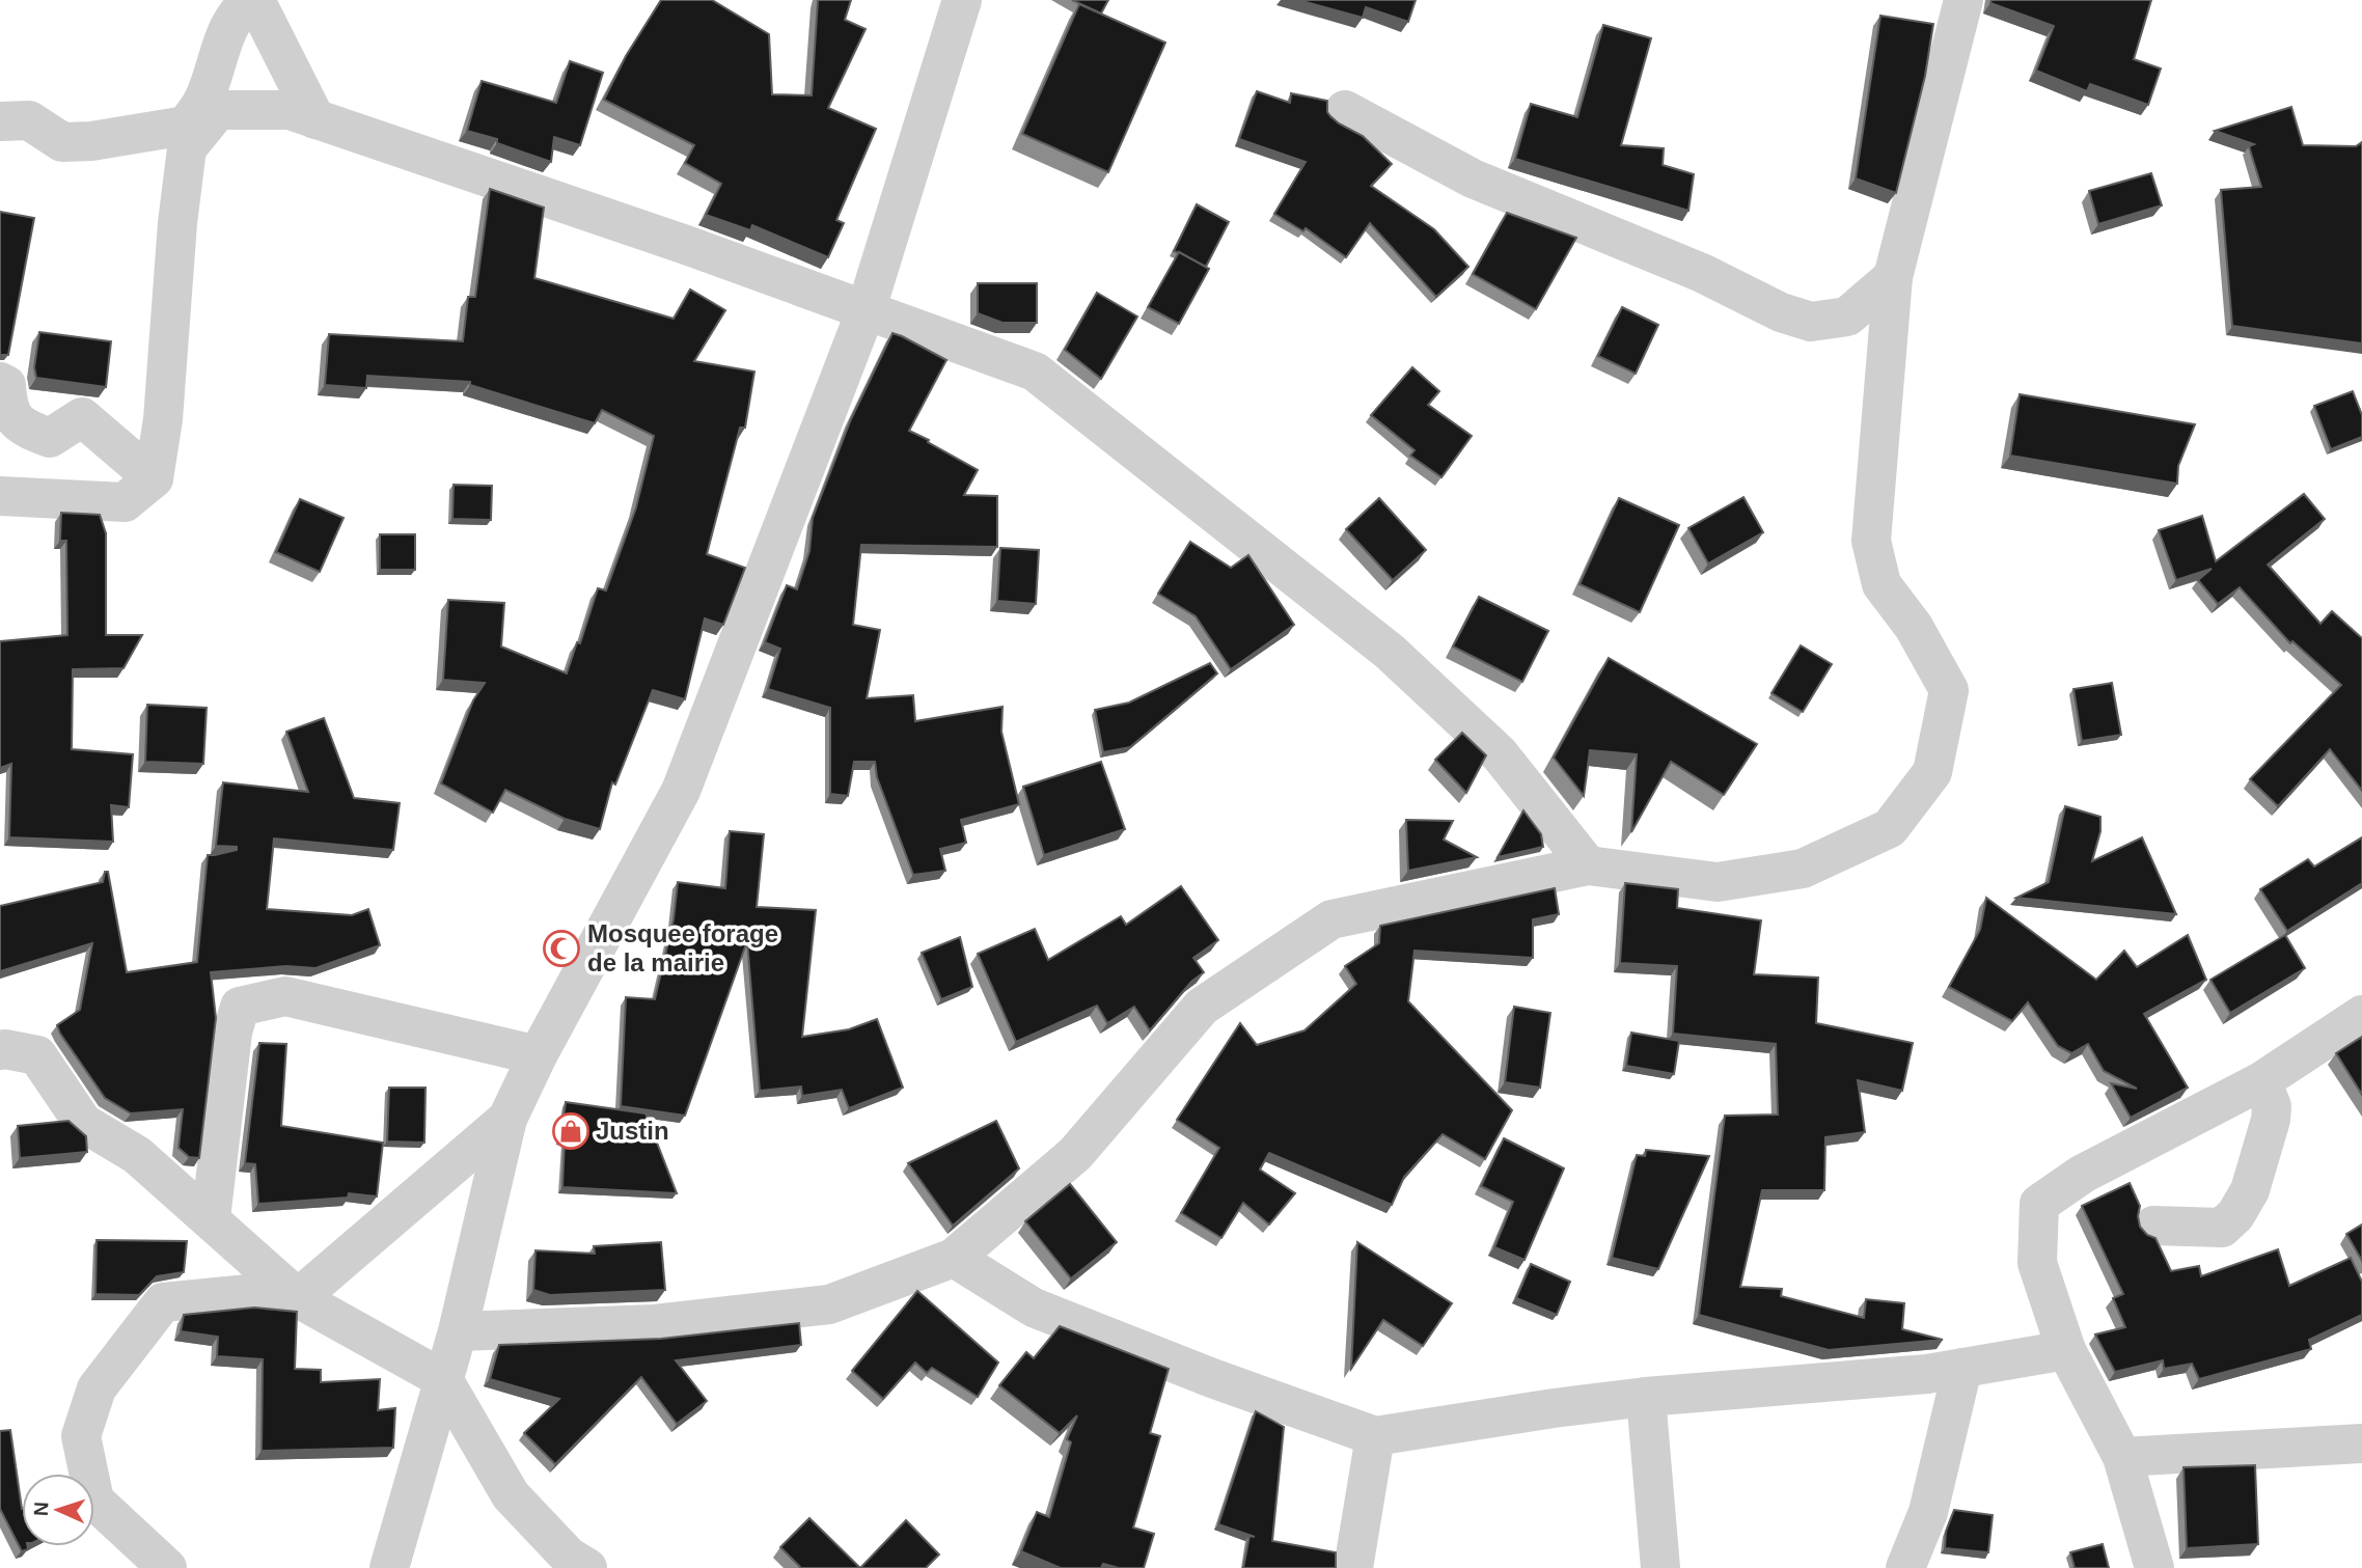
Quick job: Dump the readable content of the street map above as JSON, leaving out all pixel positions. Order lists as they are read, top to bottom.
{
  "places": {
    "mosque": ["Mosquee forage de la mairie"],
    "shop": ["Justin"]
  },
  "north": "left"
}
